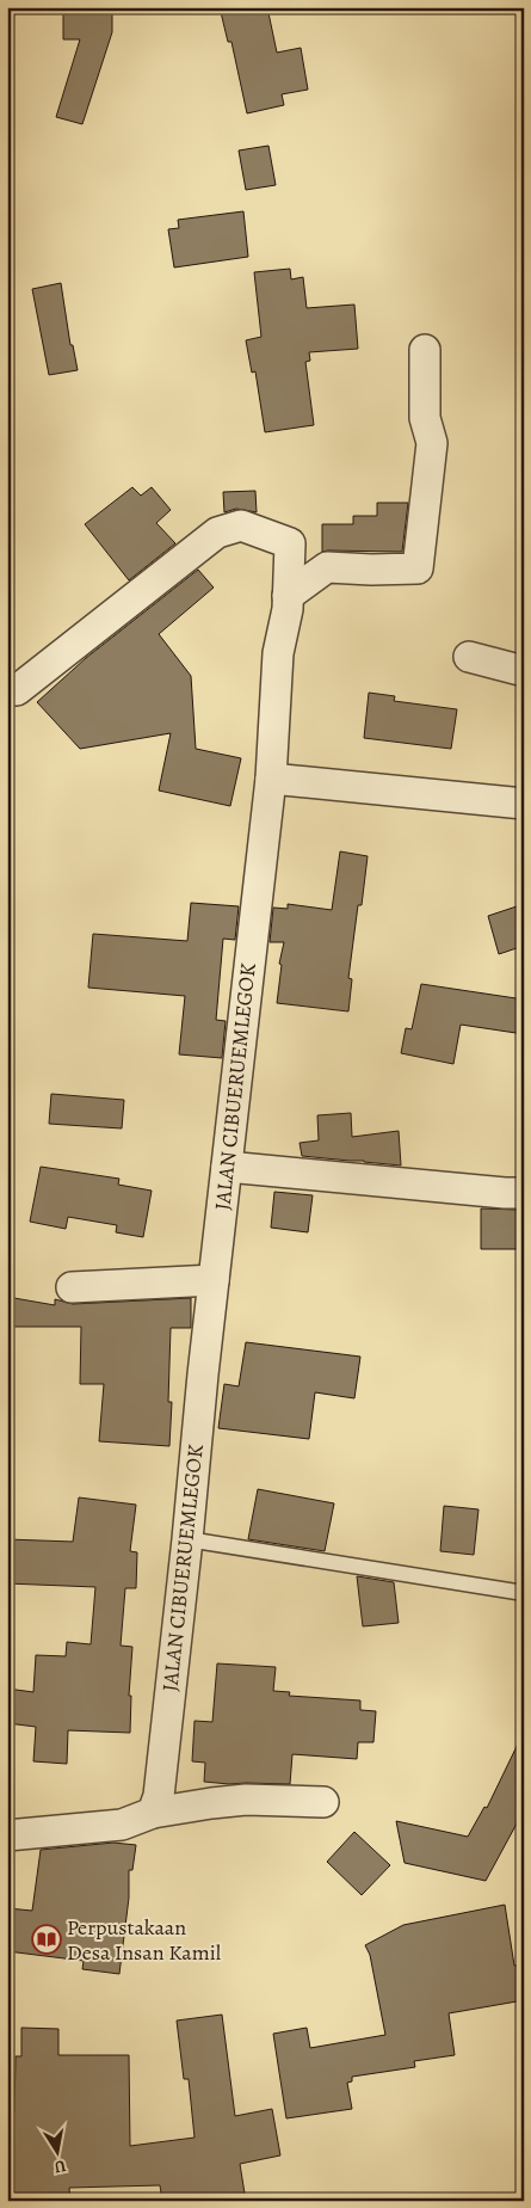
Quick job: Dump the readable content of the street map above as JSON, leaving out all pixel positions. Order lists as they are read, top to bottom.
{
  "streets": {
    "street": ["JALAN CIBUERUEMLEGOK"]
  },
  "places": {
    "library": ["Perpustakaan Desa Insan Kamil"]
  },
  "north": "bottom"
}
